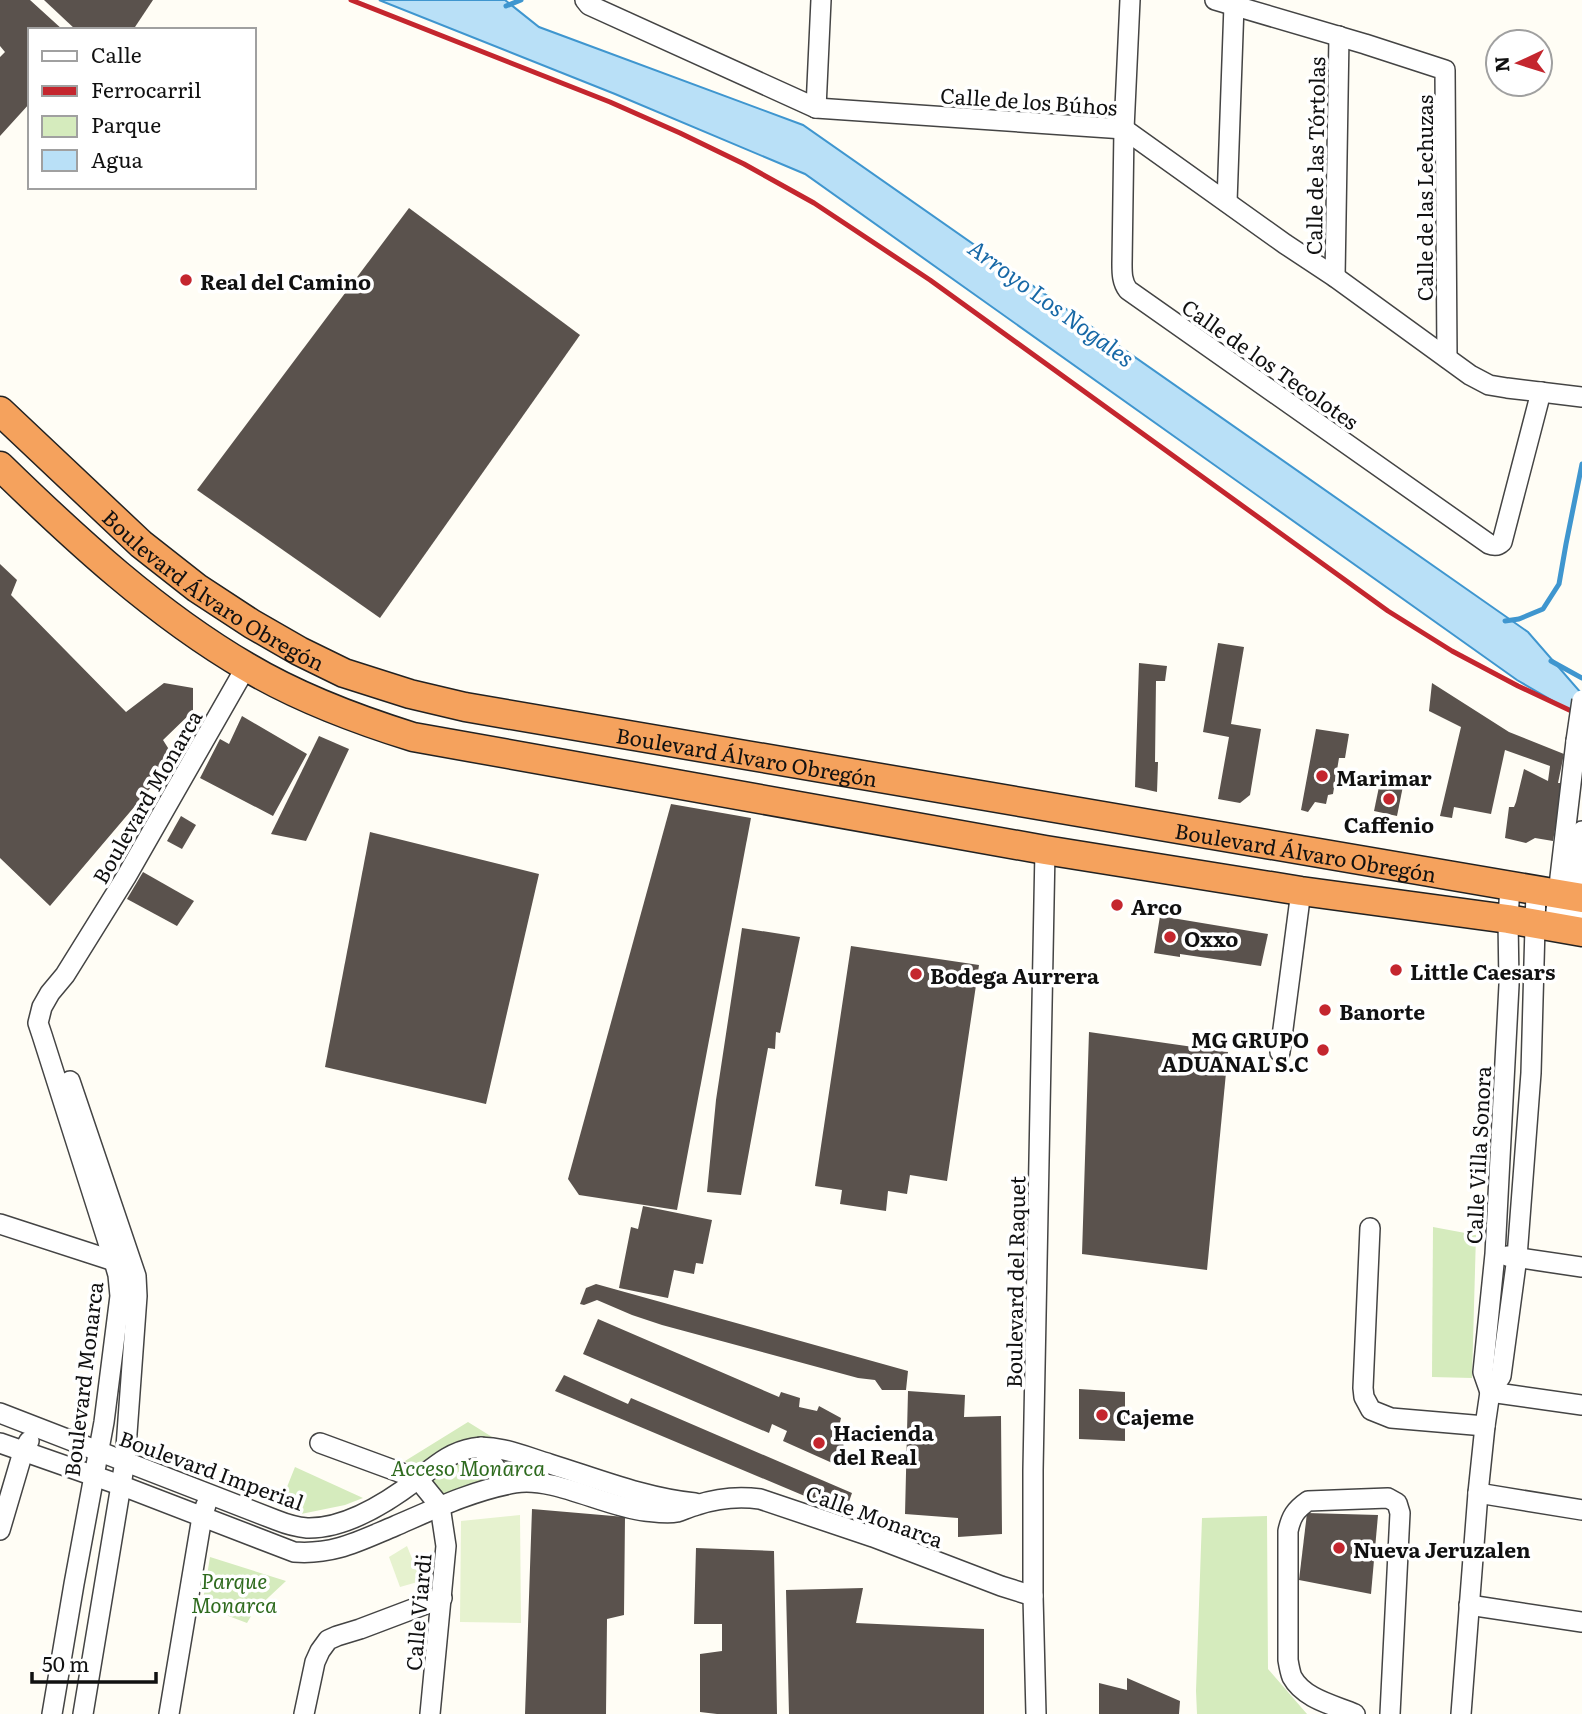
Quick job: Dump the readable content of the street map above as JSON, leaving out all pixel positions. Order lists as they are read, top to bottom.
{
  "streets": {
    "highway": ["Boulevard Álvaro Obregón"],
    "street": [
      "Calle de los Búhos",
      "Calle de las Tórtolas",
      "Calle de las Lechuzas",
      "Calle de los Tecolotes",
      "Boulevard Monarca",
      "Calle Villa Sonora",
      "Boulevard del Raquet",
      "Boulevard Imperial",
      "Calle Monarca",
      "Calle Viardi"
    ]
  },
  "crossings": [
    ["Calle de los Búhos", "Calle de las Tórtolas"],
    ["Calle de los Búhos", "Calle de las Lechuzas"],
    ["Calle de los Búhos", "Calle de los Tecolotes"],
    ["Calle de las Tórtolas", "Calle de las Lechuzas"],
    ["Boulevard Álvaro Obregón", "Boulevard Monarca"],
    ["Boulevard Álvaro Obregón", "Calle Villa Sonora"],
    ["Boulevard Álvaro Obregón", "Boulevard del Raquet"],
    ["Boulevard Monarca", "Boulevard Imperial"],
    ["Boulevard del Raquet", "Calle Monarca"],
    ["Boulevard Imperial", "Calle Monarca"]
  ],
  "water": ["Arroyo Los Nogales"],
  "parks": ["Acceso Monarca", "Parque Monarca"],
  "places": [
    "Real del Camino",
    "Marimar",
    "Caffenio",
    "Arco",
    "Oxxo",
    "Little Caesars",
    "Bodega Aurrera",
    "Banorte",
    "MG GRUPO ADUANAL S.C",
    "Cajeme",
    "Hacienda del Real",
    "Nueva Jeruzalen"
  ],
  "legend": [
    "Calle",
    "Ferrocarril",
    "Parque",
    "Agua"
  ],
  "scale_bar": "50 m",
  "north": "left"
}
